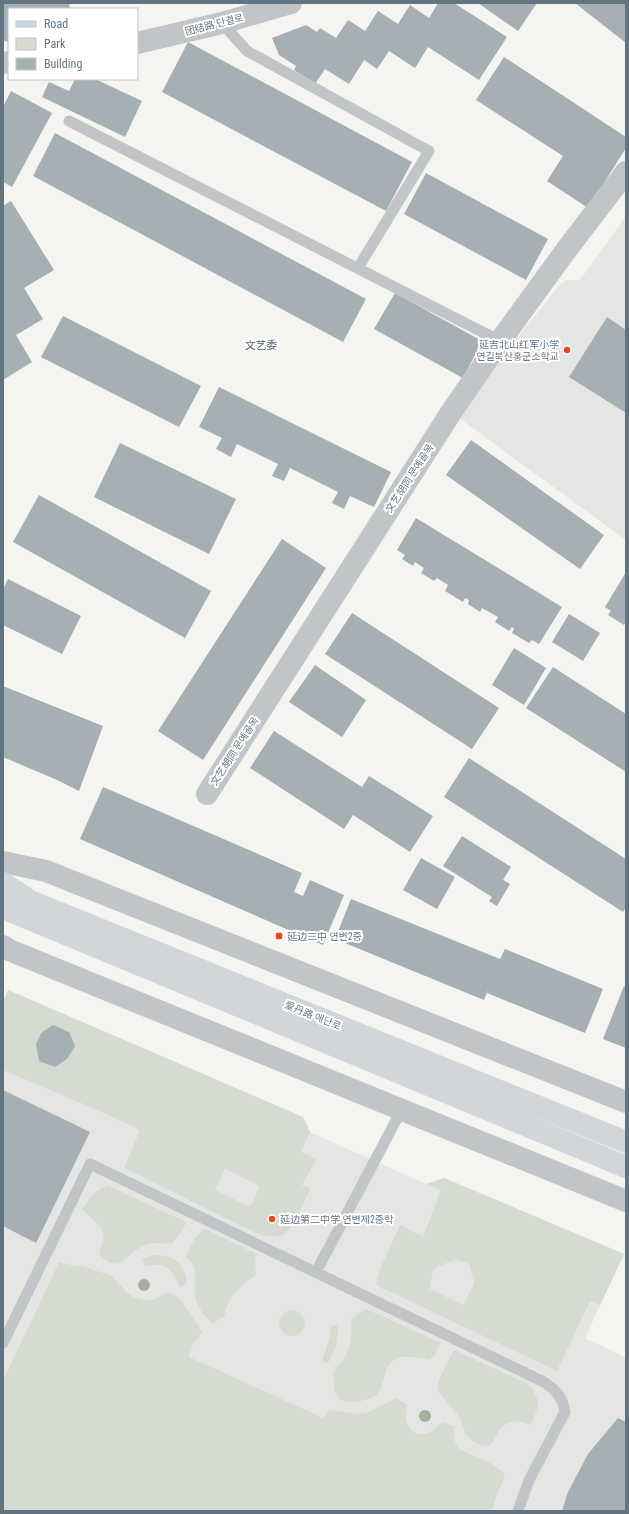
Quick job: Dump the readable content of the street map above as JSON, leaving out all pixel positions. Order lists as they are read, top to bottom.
{
  "streets": {
    "main road": ["爱丹路 애단로"],
    "street": ["团结路 단결로", "文艺胡同 문예골목"]
  },
  "districts": ["文艺委"],
  "places": {
    "other": ["延吉北山红军小学 연길북산홍군소학교", "延边第二中学 연변제2중학"],
    "transit": ["延边二中 연변2중"]
  },
  "legend": ["Road", "Park", "Building"]
}
